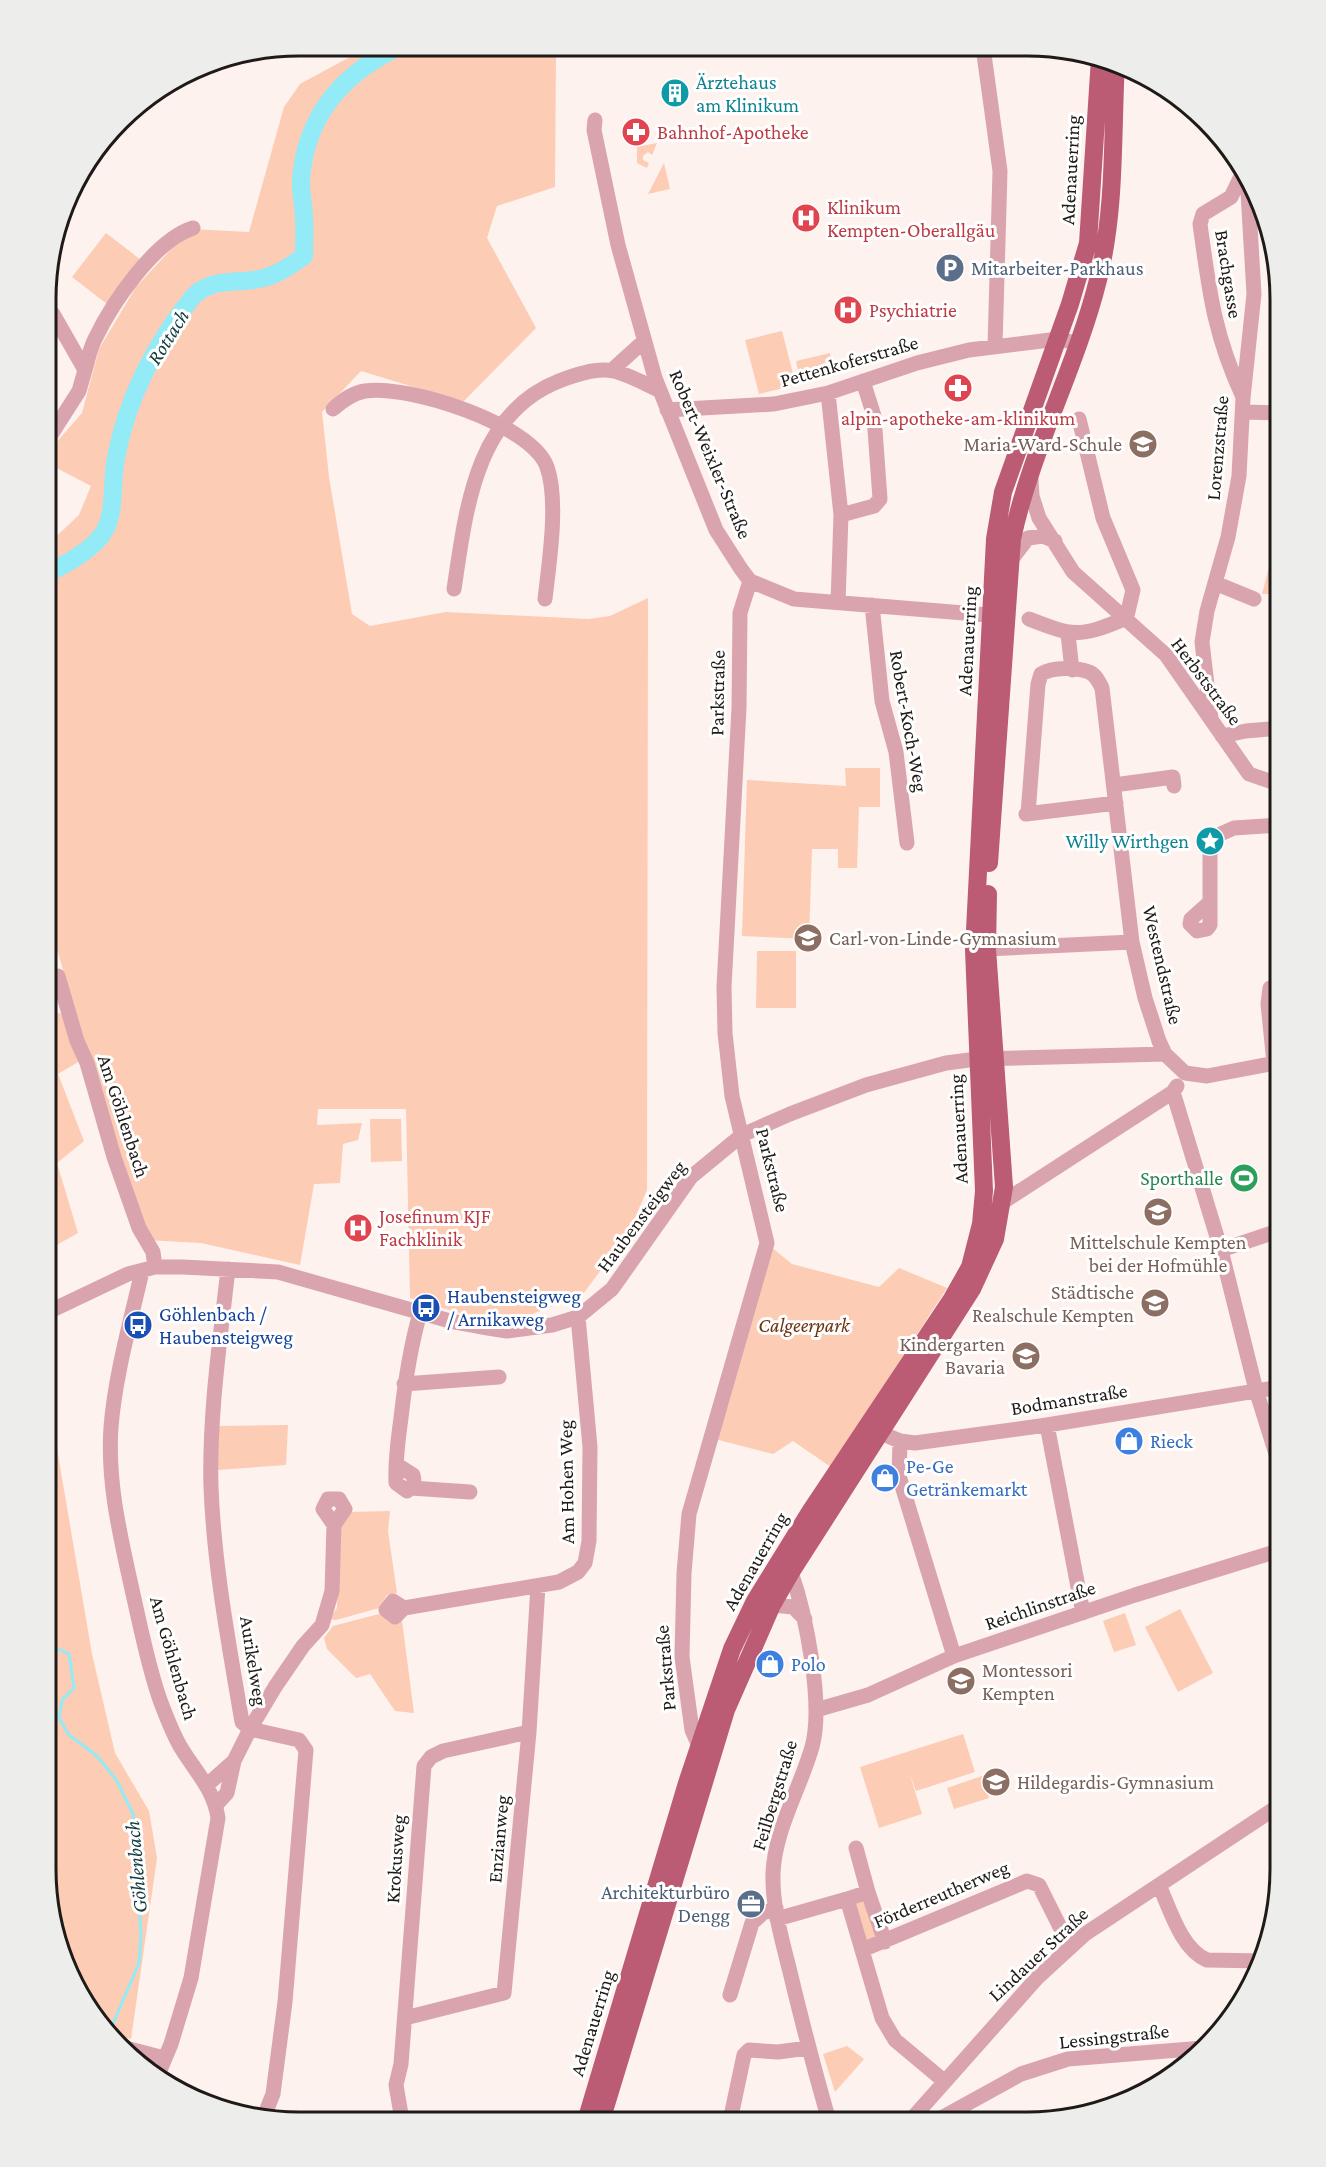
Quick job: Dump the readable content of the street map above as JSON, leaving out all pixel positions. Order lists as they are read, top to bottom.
{
  "streets": {
    "main road": ["Adenauerring"],
    "street": [
      "Brachgasse",
      "Pettenkoferstraße",
      "Lorenzstraße",
      "Robert-Weixler-Straße",
      "Herbststraße",
      "Parkstraße",
      "Robert-Koch-Weg",
      "Westendstraße",
      "Am Göhlenbach",
      "Haubensteigweg",
      "Bodmanstraße",
      "Am Hohen Weg",
      "Reichlinstraße",
      "Aurikelweg",
      "Feilbergstraße",
      "Enzianweg",
      "Krokusweg",
      "Förderreutherweg",
      "Lindauer Straße",
      "Lessingstraße"
    ]
  },
  "crossings": [
    ["Adenauerring", "Pettenkoferstraße"],
    ["Adenauerring", "Robert-Weixler-Straße"],
    ["Adenauerring", "Herbststraße"],
    ["Adenauerring", "Parkstraße"],
    ["Adenauerring", "Haubensteigweg"],
    ["Adenauerring", "Bodmanstraße"],
    ["Adenauerring", "Feilbergstraße"],
    ["Brachgasse", "Lorenzstraße"],
    ["Pettenkoferstraße", "Robert-Weixler-Straße"],
    ["Lorenzstraße", "Herbststraße"],
    ["Robert-Weixler-Straße", "Parkstraße"],
    ["Robert-Weixler-Straße", "Robert-Koch-Weg"],
    ["Parkstraße", "Haubensteigweg"],
    ["Westendstraße", "Haubensteigweg"],
    ["Am Göhlenbach", "Haubensteigweg"],
    ["Haubensteigweg", "Am Hohen Weg"],
    ["Haubensteigweg", "Aurikelweg"],
    ["Am Hohen Weg", "Enzianweg"],
    ["Reichlinstraße", "Feilbergstraße"],
    ["Enzianweg", "Krokusweg"],
    ["Förderreutherweg", "Lindauer Straße"]
  ],
  "water": ["Rottach", "Göhlenbach"],
  "parks": ["Calgeerpark"],
  "places": {
    "building": ["Ärztehaus am Klinikum"],
    "pharmacy": ["Bahnhof-Apotheke", "alpin-apotheke-am-klinikum"],
    "hospital": ["Klinikum Kempten-Oberallgäu", "Psychiatrie", "Josefinum KJF Fachklinik"],
    "parking": ["Mitarbeiter-Parkhaus"],
    "school or university": [
      "Maria-Ward-Schule",
      "Carl-von-Linde-Gymnasium",
      "Mittelschule Kempten bei der Hofmühle",
      "Städtische Realschule Kempten",
      "Kindergarten Bavaria",
      "Montessori Kempten",
      "Hildegardis-Gymnasium"
    ],
    "place": ["Willy Wirthgen"],
    "sports": ["Sporthalle"],
    "bus stop": ["Haubensteigweg / Arnikaweg", "Göhlenbach / Haubensteigweg"],
    "shop": ["Rieck", "Pe-Ge Getränkemarkt", "Polo"],
    "office": ["Architekturbüro Dengg"]
  }
}
